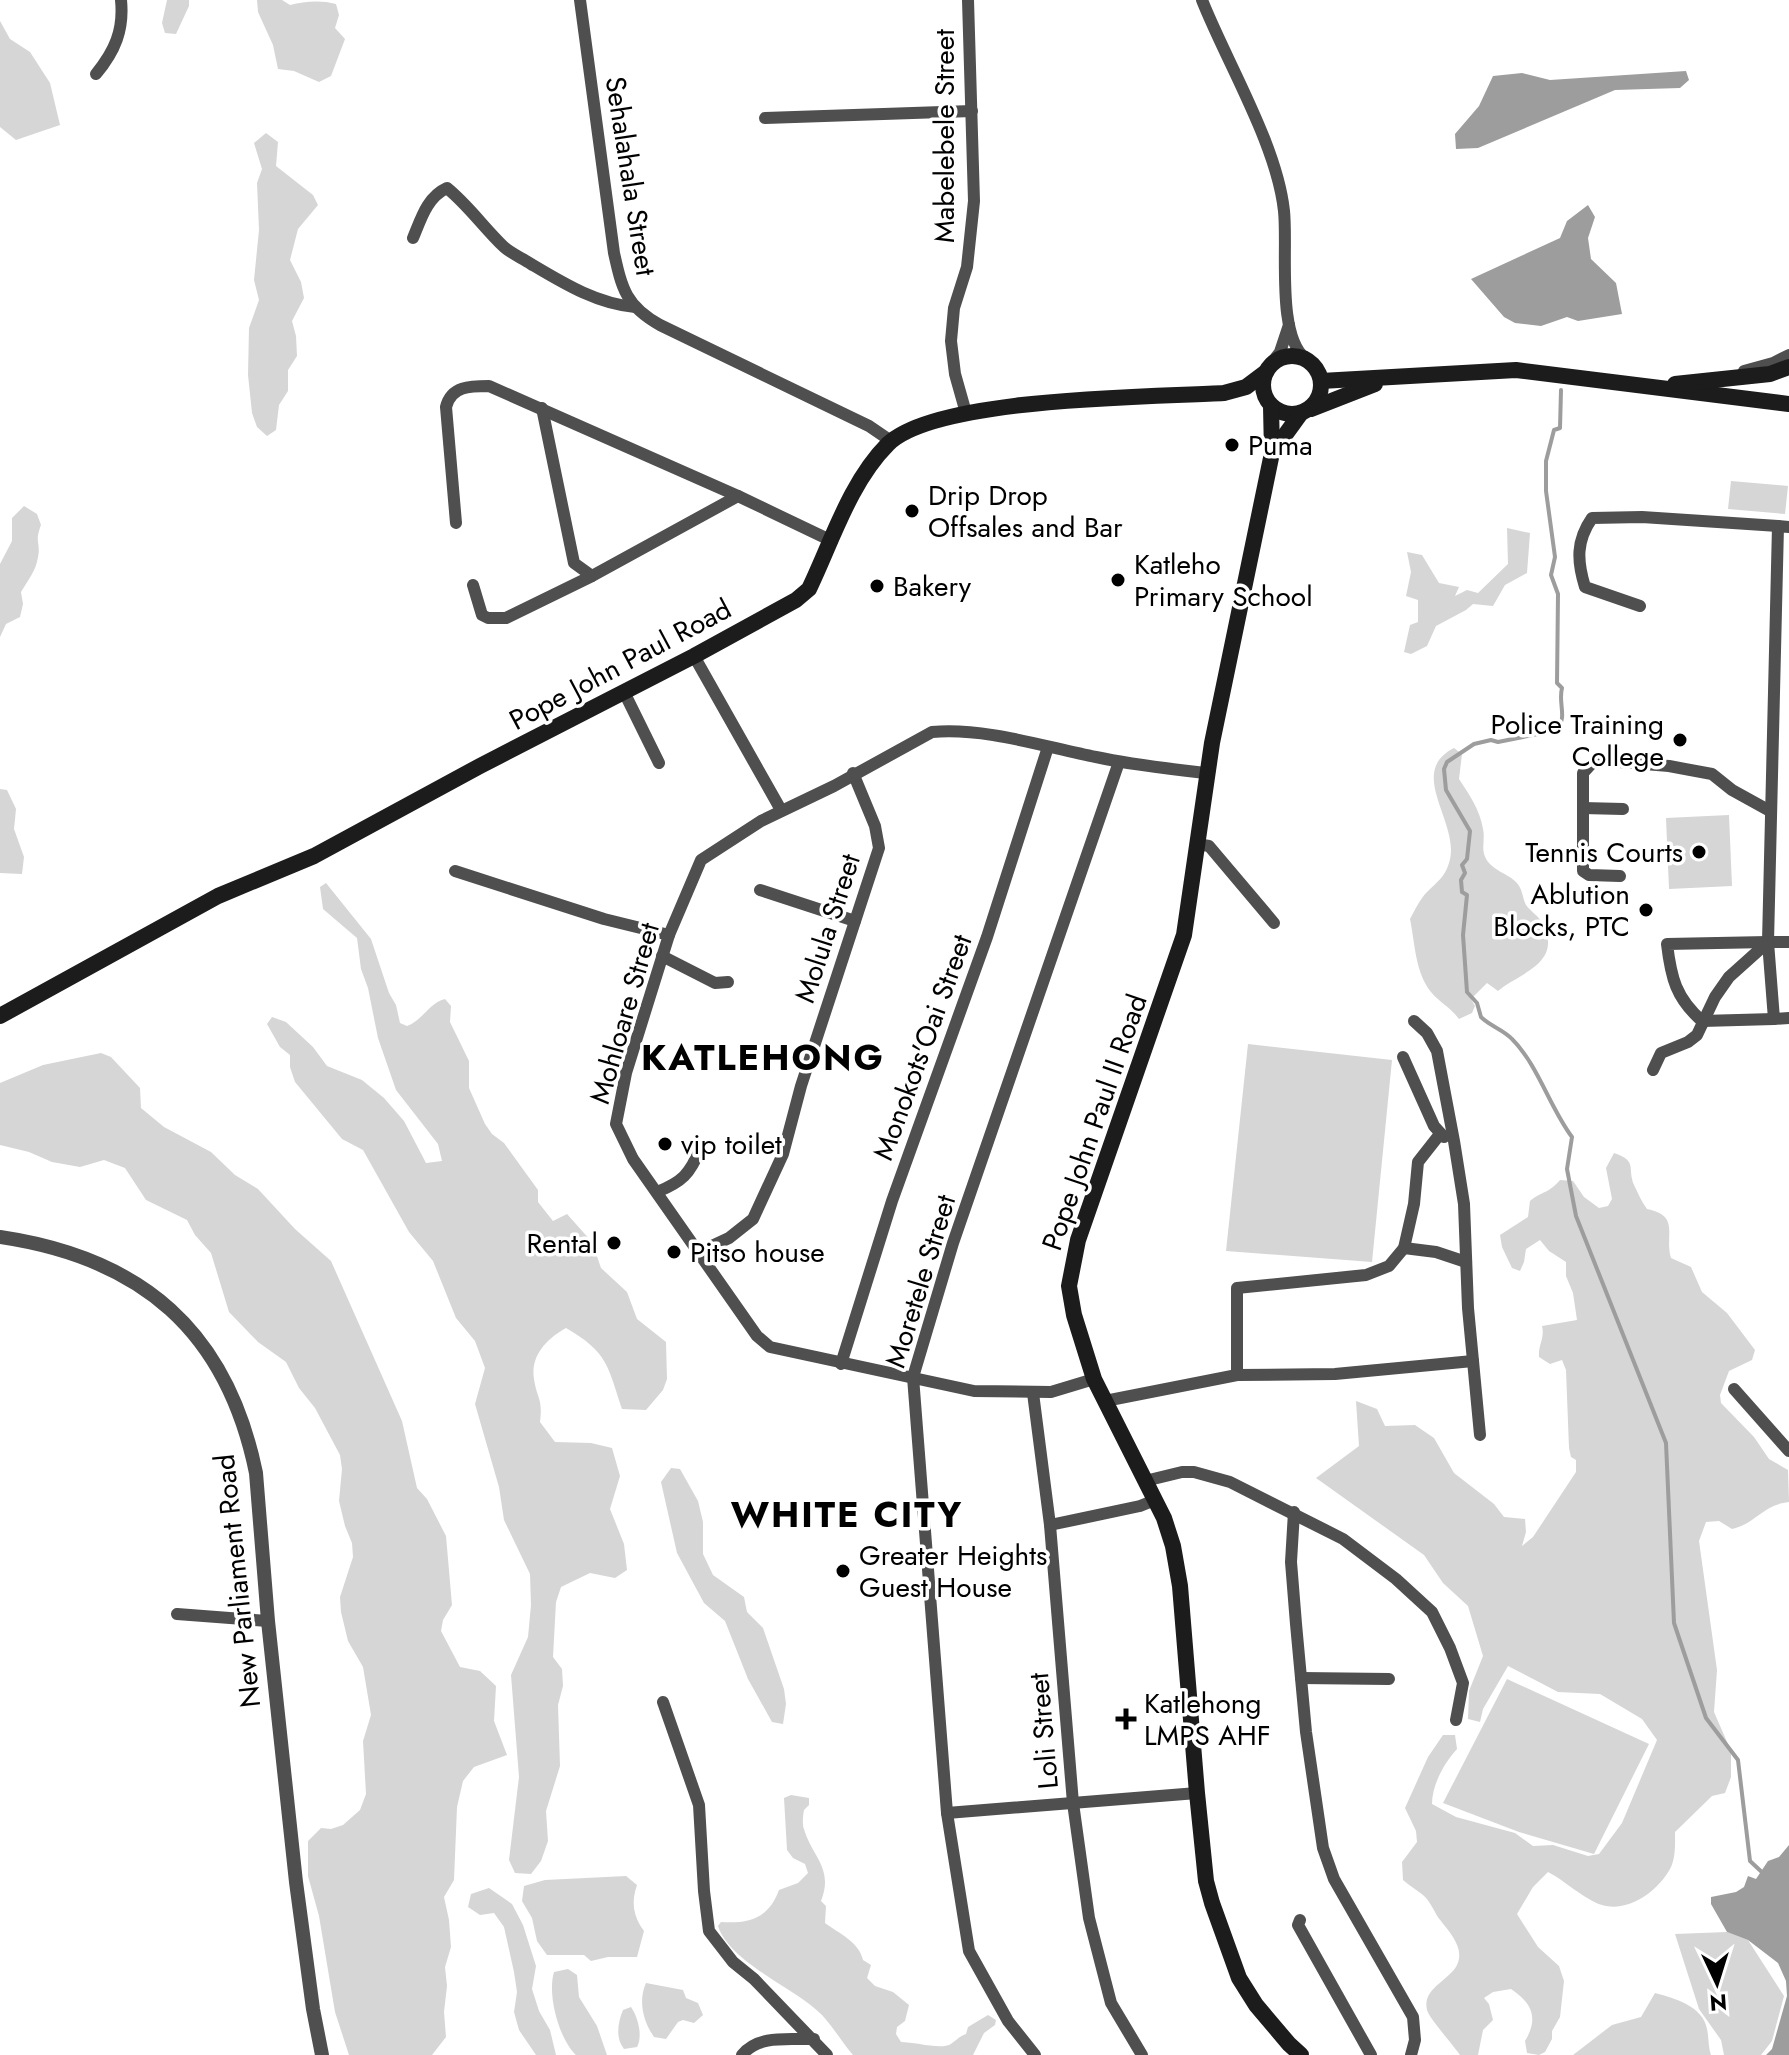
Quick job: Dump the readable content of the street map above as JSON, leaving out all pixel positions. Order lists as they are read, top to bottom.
{
  "streets": {
    "main road": ["Pope John Paul Road", "Pope John Paul II Road"],
    "street": [
      "Mabelebele Street",
      "Sehalahala Street",
      "Molula Street",
      "Mohloare Street",
      "Monokots'Oai Street",
      "Moretele Street",
      "New Parliament Road",
      "Loli Street"
    ]
  },
  "crossings": [
    ["Mabelebele Street", "Pope John Paul Road"],
    ["Sehalahala Street", "Pope John Paul Road"],
    ["Molula Street", "Mohloare Street"],
    ["Mohloare Street", "Monokots'Oai Street"],
    ["Mohloare Street", "Pope John Paul II Road"],
    ["Mohloare Street", "Moretele Street"],
    ["Mohloare Street", "Loli Street"]
  ],
  "districts": ["KATLEHONG", "WHITE CITY"],
  "places": {
    "other": [
      "Puma",
      "Drip Drop Offsales and Bar",
      "Katleho Primary School",
      "Bakery",
      "Police Training College",
      "Tennis Courts",
      "Ablution Blocks, PTC",
      "vip toilet",
      "Rental",
      "Pitso house",
      "Greater Heights Guest House"
    ],
    "health": ["Katlehong LMPS AHF"]
  },
  "north": "bottom"
}
